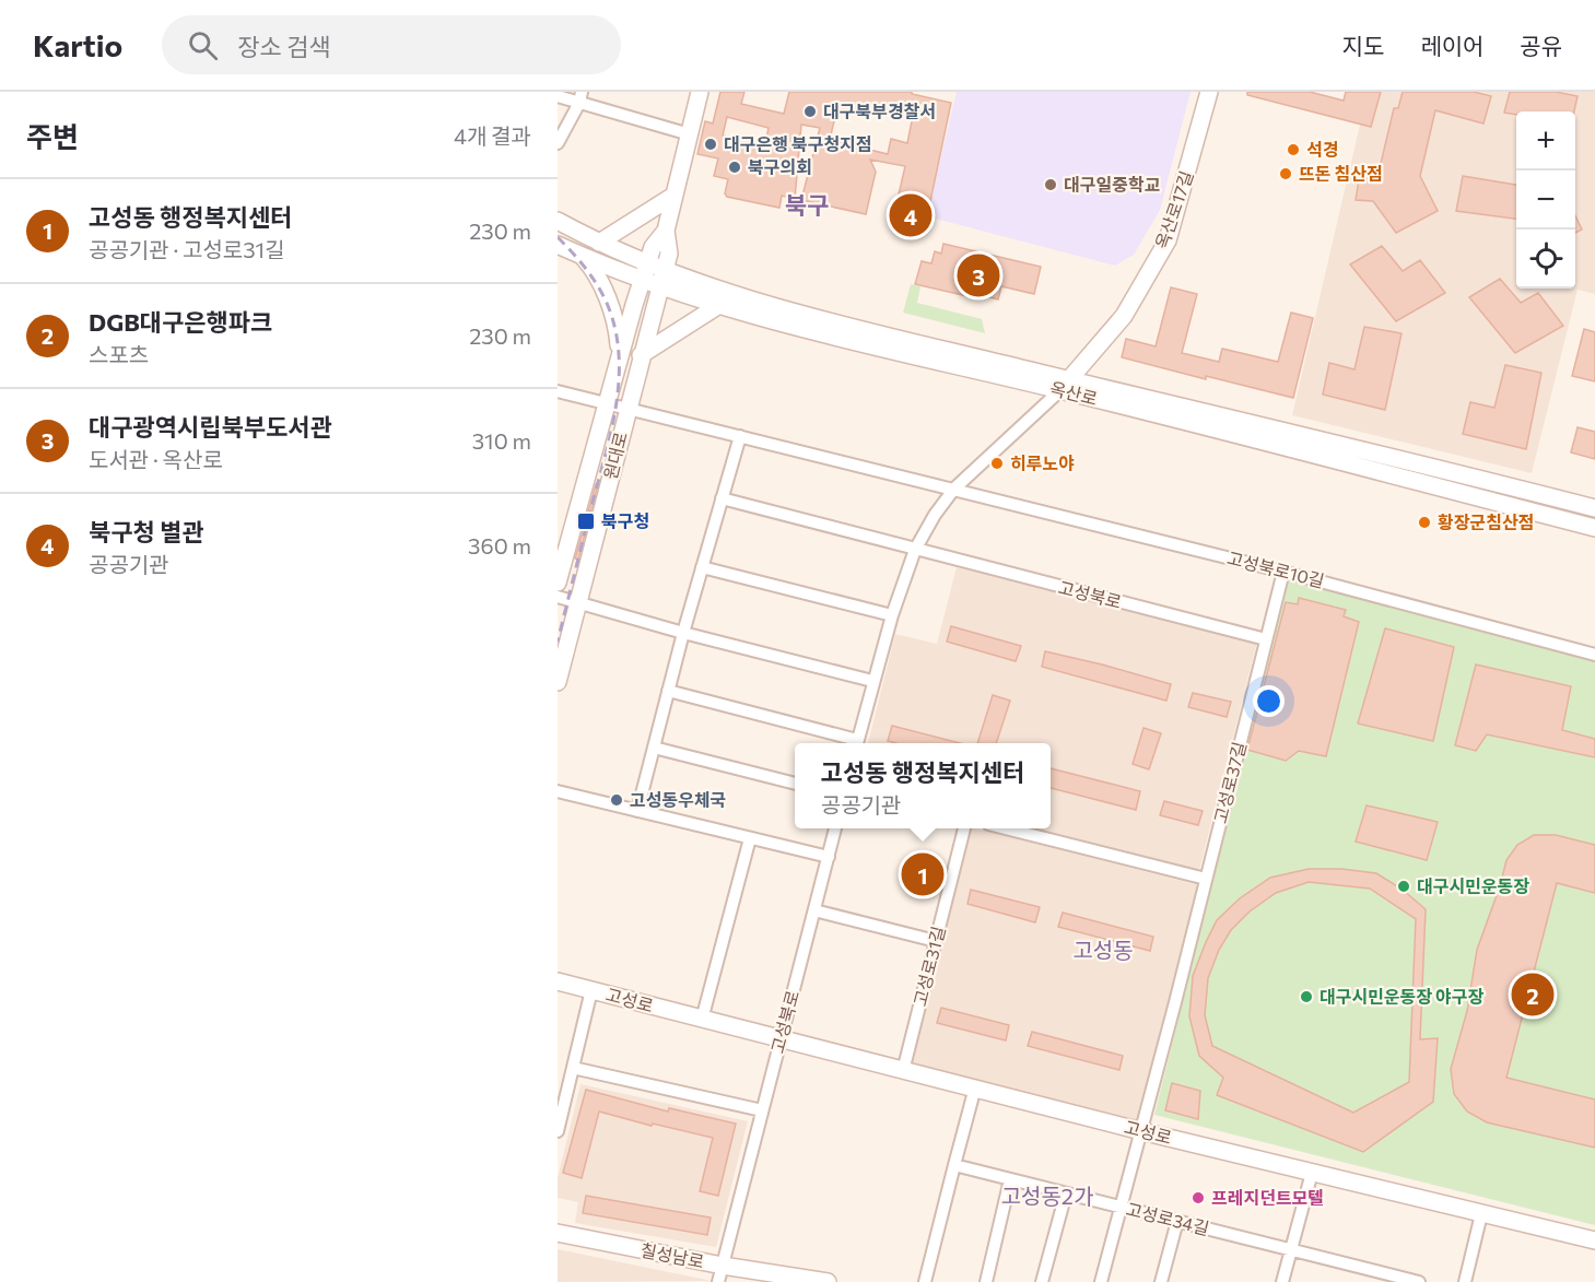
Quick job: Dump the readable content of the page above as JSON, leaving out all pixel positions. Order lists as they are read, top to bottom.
{
  "streets": {
    "main road": [
      "옥산로17길",
      "옥산로",
      "원대로",
      "고성로",
      "칠성남로"
    ],
    "street": [
      "고성북로10길",
      "고성북로",
      "고성로37길",
      "고성로31길",
      "고성로34길"
    ]
  },
  "crossings": [
    ["옥산로17길", "옥산로"],
    ["옥산로", "원대로"],
    ["고성북로10길", "고성로37길"],
    ["고성북로", "고성로37길"],
    ["고성북로", "고성로"],
    ["고성북로", "칠성남로"],
    ["고성로37길", "고성로"],
    ["고성로37길", "고성로34길"],
    ["고성로31길", "고성로"]
  ],
  "districts": ["북구", "고성동", "고성동2가"],
  "places": {
    "other": [
      "대구북부경찰서",
      "대구은행 북구청지점",
      "석경",
      "북구의회",
      "뜨돈 침산점",
      "대구일중학교",
      "히루노야",
      "황장군침산점",
      "고성동우체국",
      "대구시민운동장",
      "대구시민운동장 야구장",
      "프레지던트모텔"
    ],
    "transit": ["북구청"]
  },
  "page": {
    "header": "Kartio",
    "search": "장소 검색",
    "nav": ["지도", "레이어", "공유"],
    "heading": ["주변", "4개 결과"],
    "map_buttons": ["+", "−"],
    "list": [
      {
        "mark": "1",
        "name": "고성동 행정복지센터",
        "note": "공공기관 · 고성로31길",
        "value": "230 m"
      },
      {
        "mark": "2",
        "name": "DGB대구은행파크",
        "note": "스포츠",
        "value": "230 m"
      },
      {
        "mark": "3",
        "name": "대구광역시립북부도서관",
        "note": "도서관 · 옥산로",
        "value": "310 m"
      },
      {
        "mark": "4",
        "name": "북구청 별관",
        "note": "공공기관",
        "value": "360 m"
      }
    ],
    "pins": [
      "4",
      "3",
      "1",
      "2"
    ],
    "popup": ["고성동 행정복지센터", "공공기관"]
  }
}
